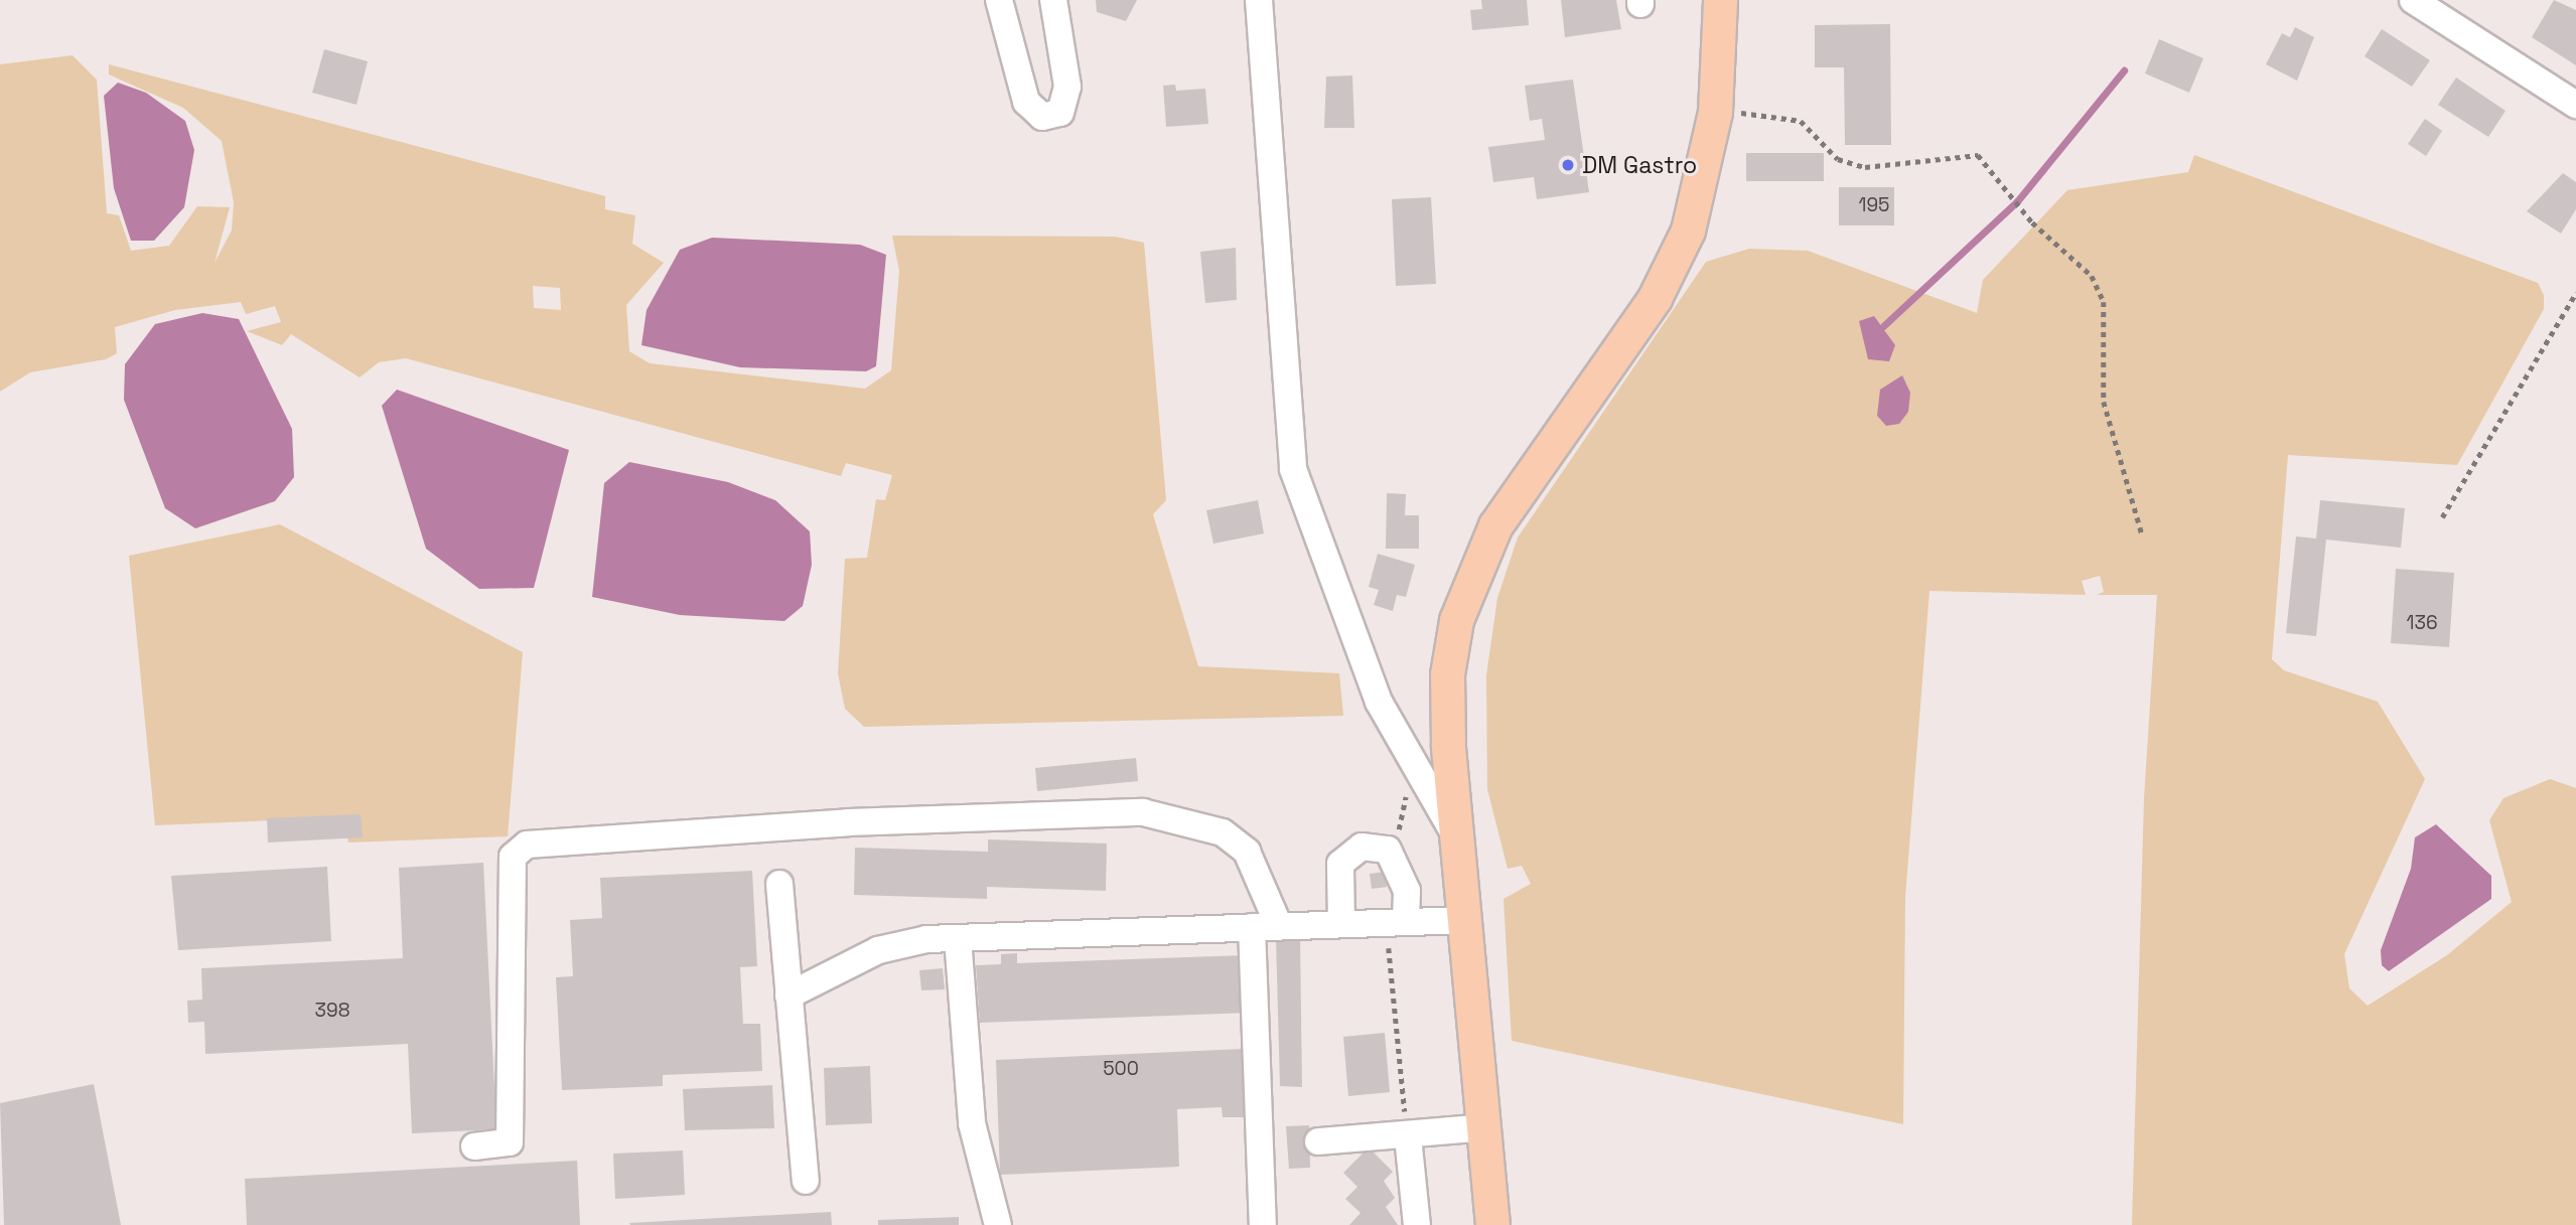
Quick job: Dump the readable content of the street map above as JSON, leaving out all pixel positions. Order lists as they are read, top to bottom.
{
  "places": ["DM Gastro"],
  "house_numbers": [
    "195",
    "136",
    "398",
    "500"
  ]
}
